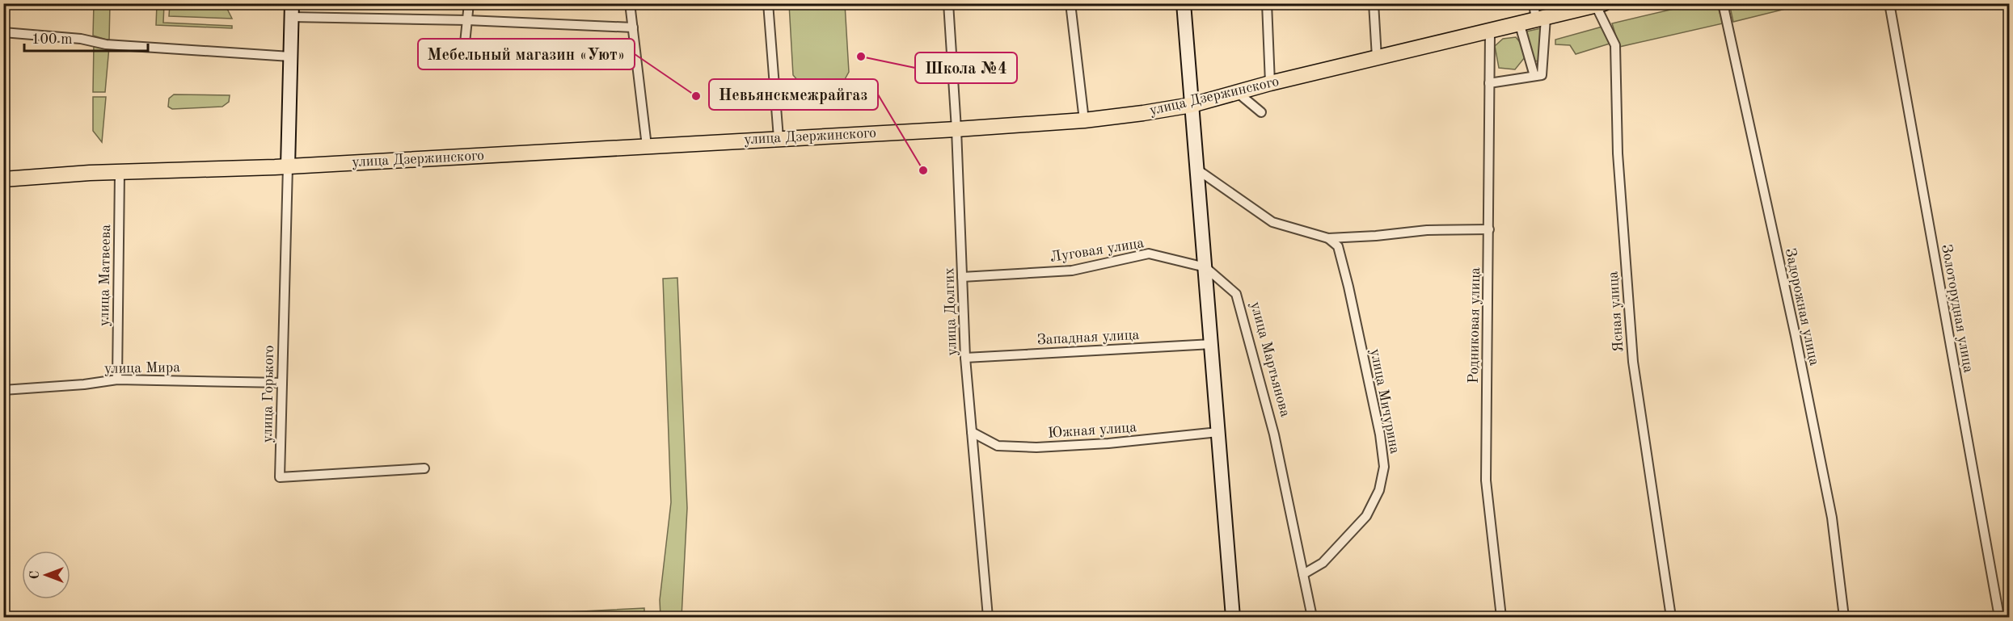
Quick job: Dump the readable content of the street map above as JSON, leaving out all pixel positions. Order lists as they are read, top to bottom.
{
  "streets": {
    "main road": ["улица Дзержинского"],
    "street": [
      "Луговая улица",
      "улица Матвеева",
      "Задорожная улица",
      "Золоторудная улица",
      "улица Долгих",
      "Ясная улица",
      "Родниковая улица",
      "Западная улица",
      "улица Мартьянова",
      "улица Мира",
      "улица Горького",
      "улица Мичурина",
      "Южная улица"
    ]
  },
  "crossings": [
    ["улица Дзержинского", "улица Матвеева"],
    ["улица Дзержинского", "улица Долгих"],
    ["улица Дзержинского", "Ясная улица"],
    ["улица Дзержинского", "Родниковая улица"],
    ["улица Дзержинского", "улица Горького"],
    ["Луговая улица", "улица Долгих"],
    ["Луговая улица", "улица Мартьянова"],
    ["улица Матвеева", "улица Мира"],
    ["улица Долгих", "Западная улица"],
    ["улица Долгих", "Южная улица"],
    ["улица Мартьянова", "улица Мичурина"],
    ["улица Мира", "улица Горького"]
  ],
  "places": ["Школа №4", "Мебельный магазин «Уют»", "Невьянскмежрайгаз"],
  "scale_bar": "100 m",
  "north": "left"
}
